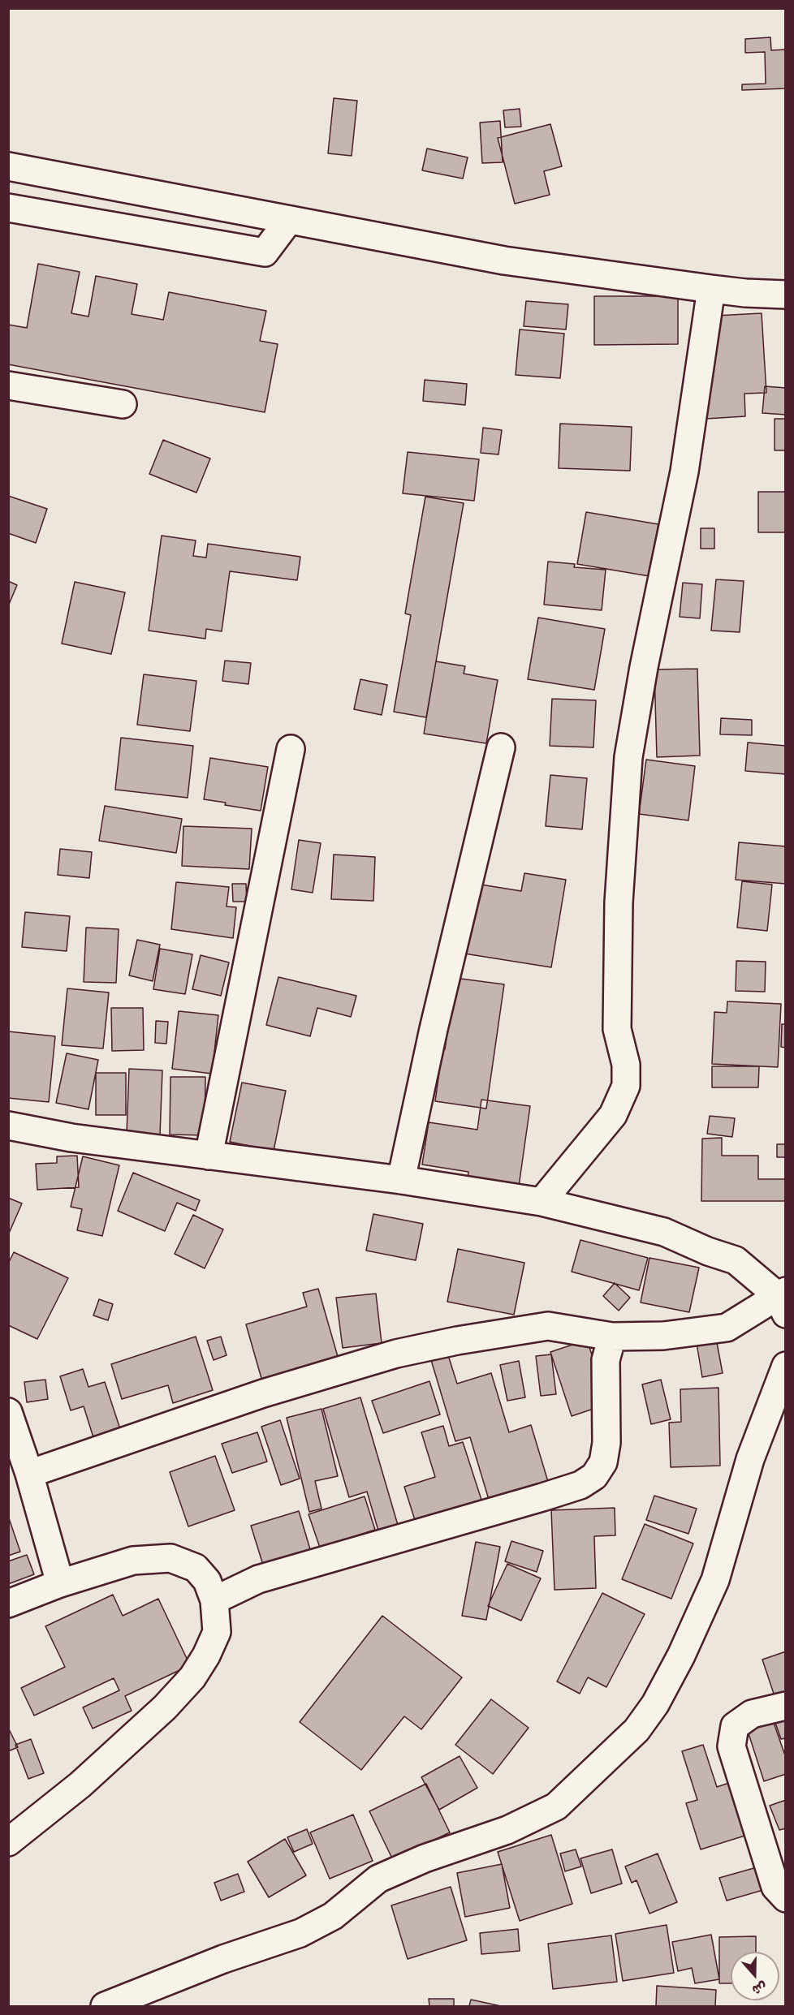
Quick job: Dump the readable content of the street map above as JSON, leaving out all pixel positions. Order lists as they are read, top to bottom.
{
  "north": "bottom"
}
